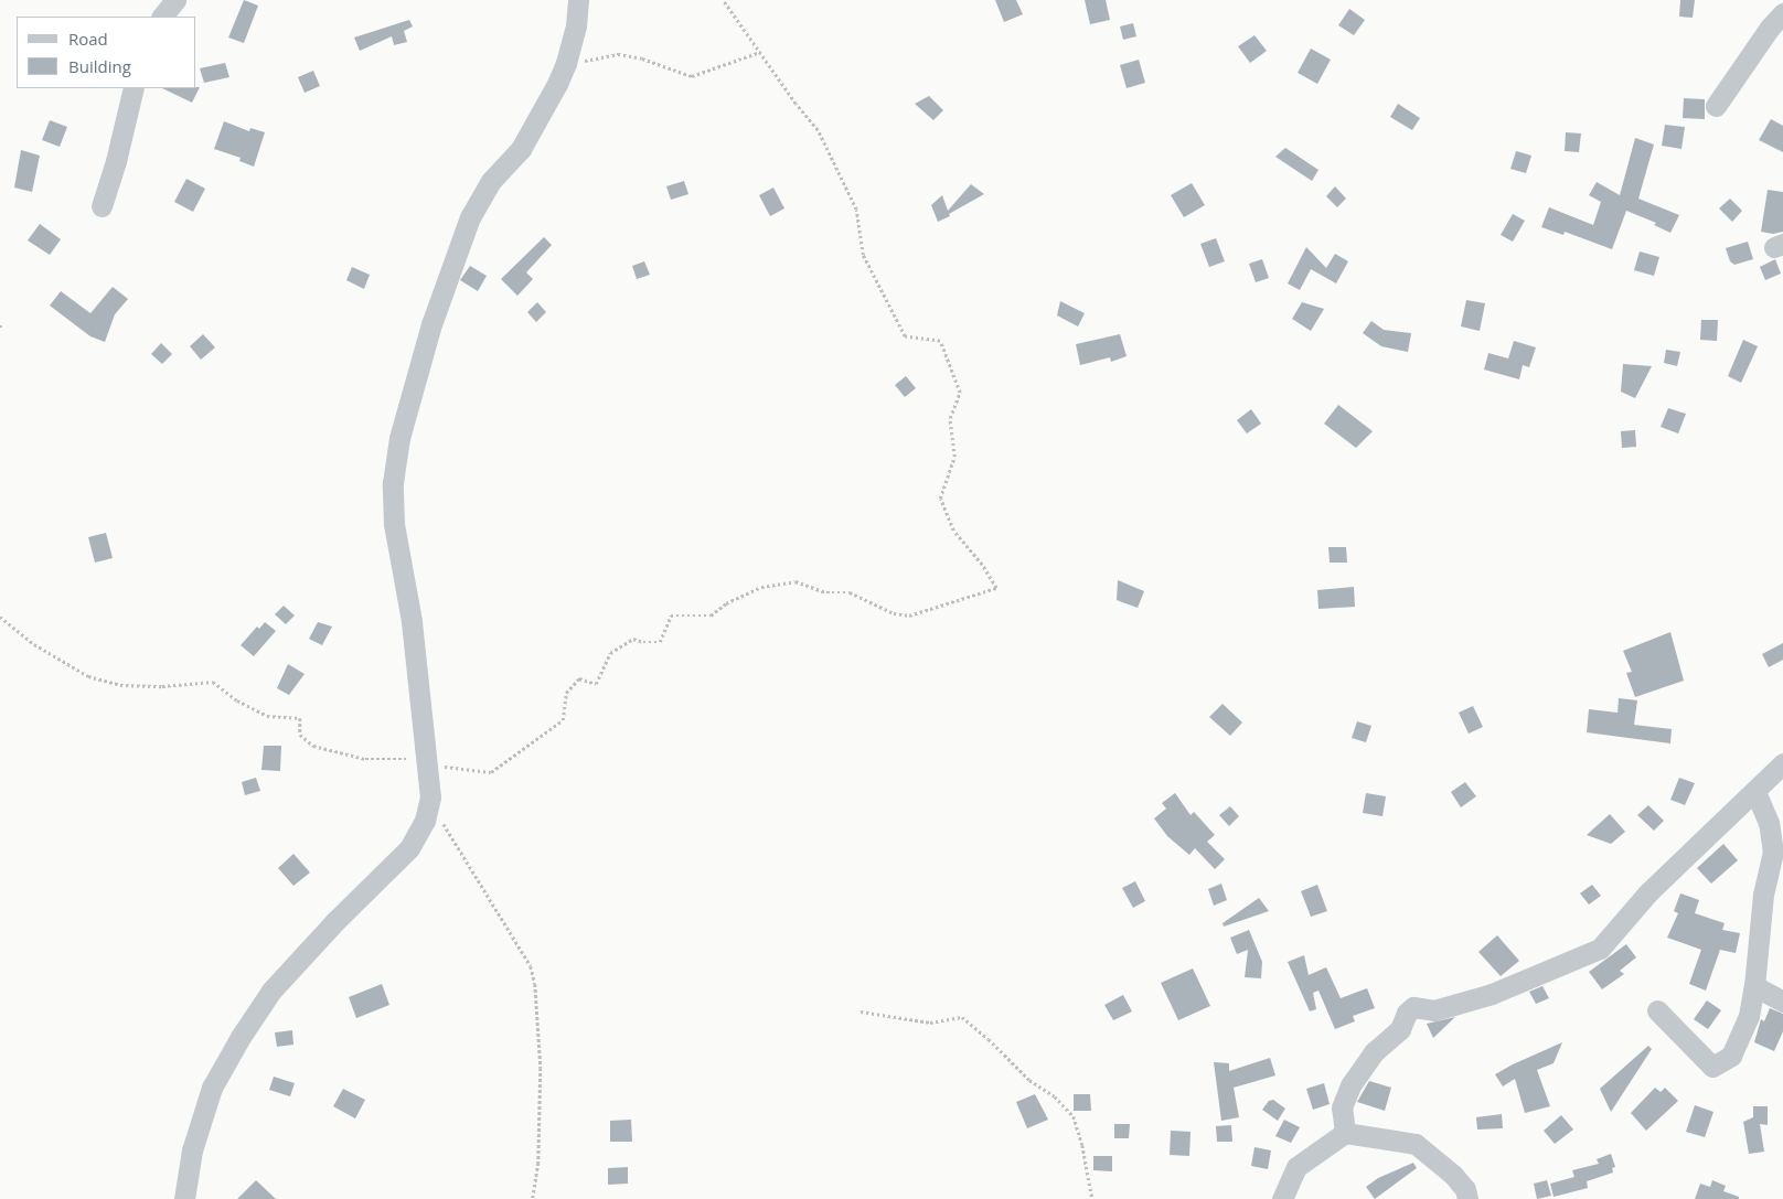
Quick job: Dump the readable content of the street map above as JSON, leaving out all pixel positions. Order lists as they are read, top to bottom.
{
  "legend": ["Road", "Building"]
}
